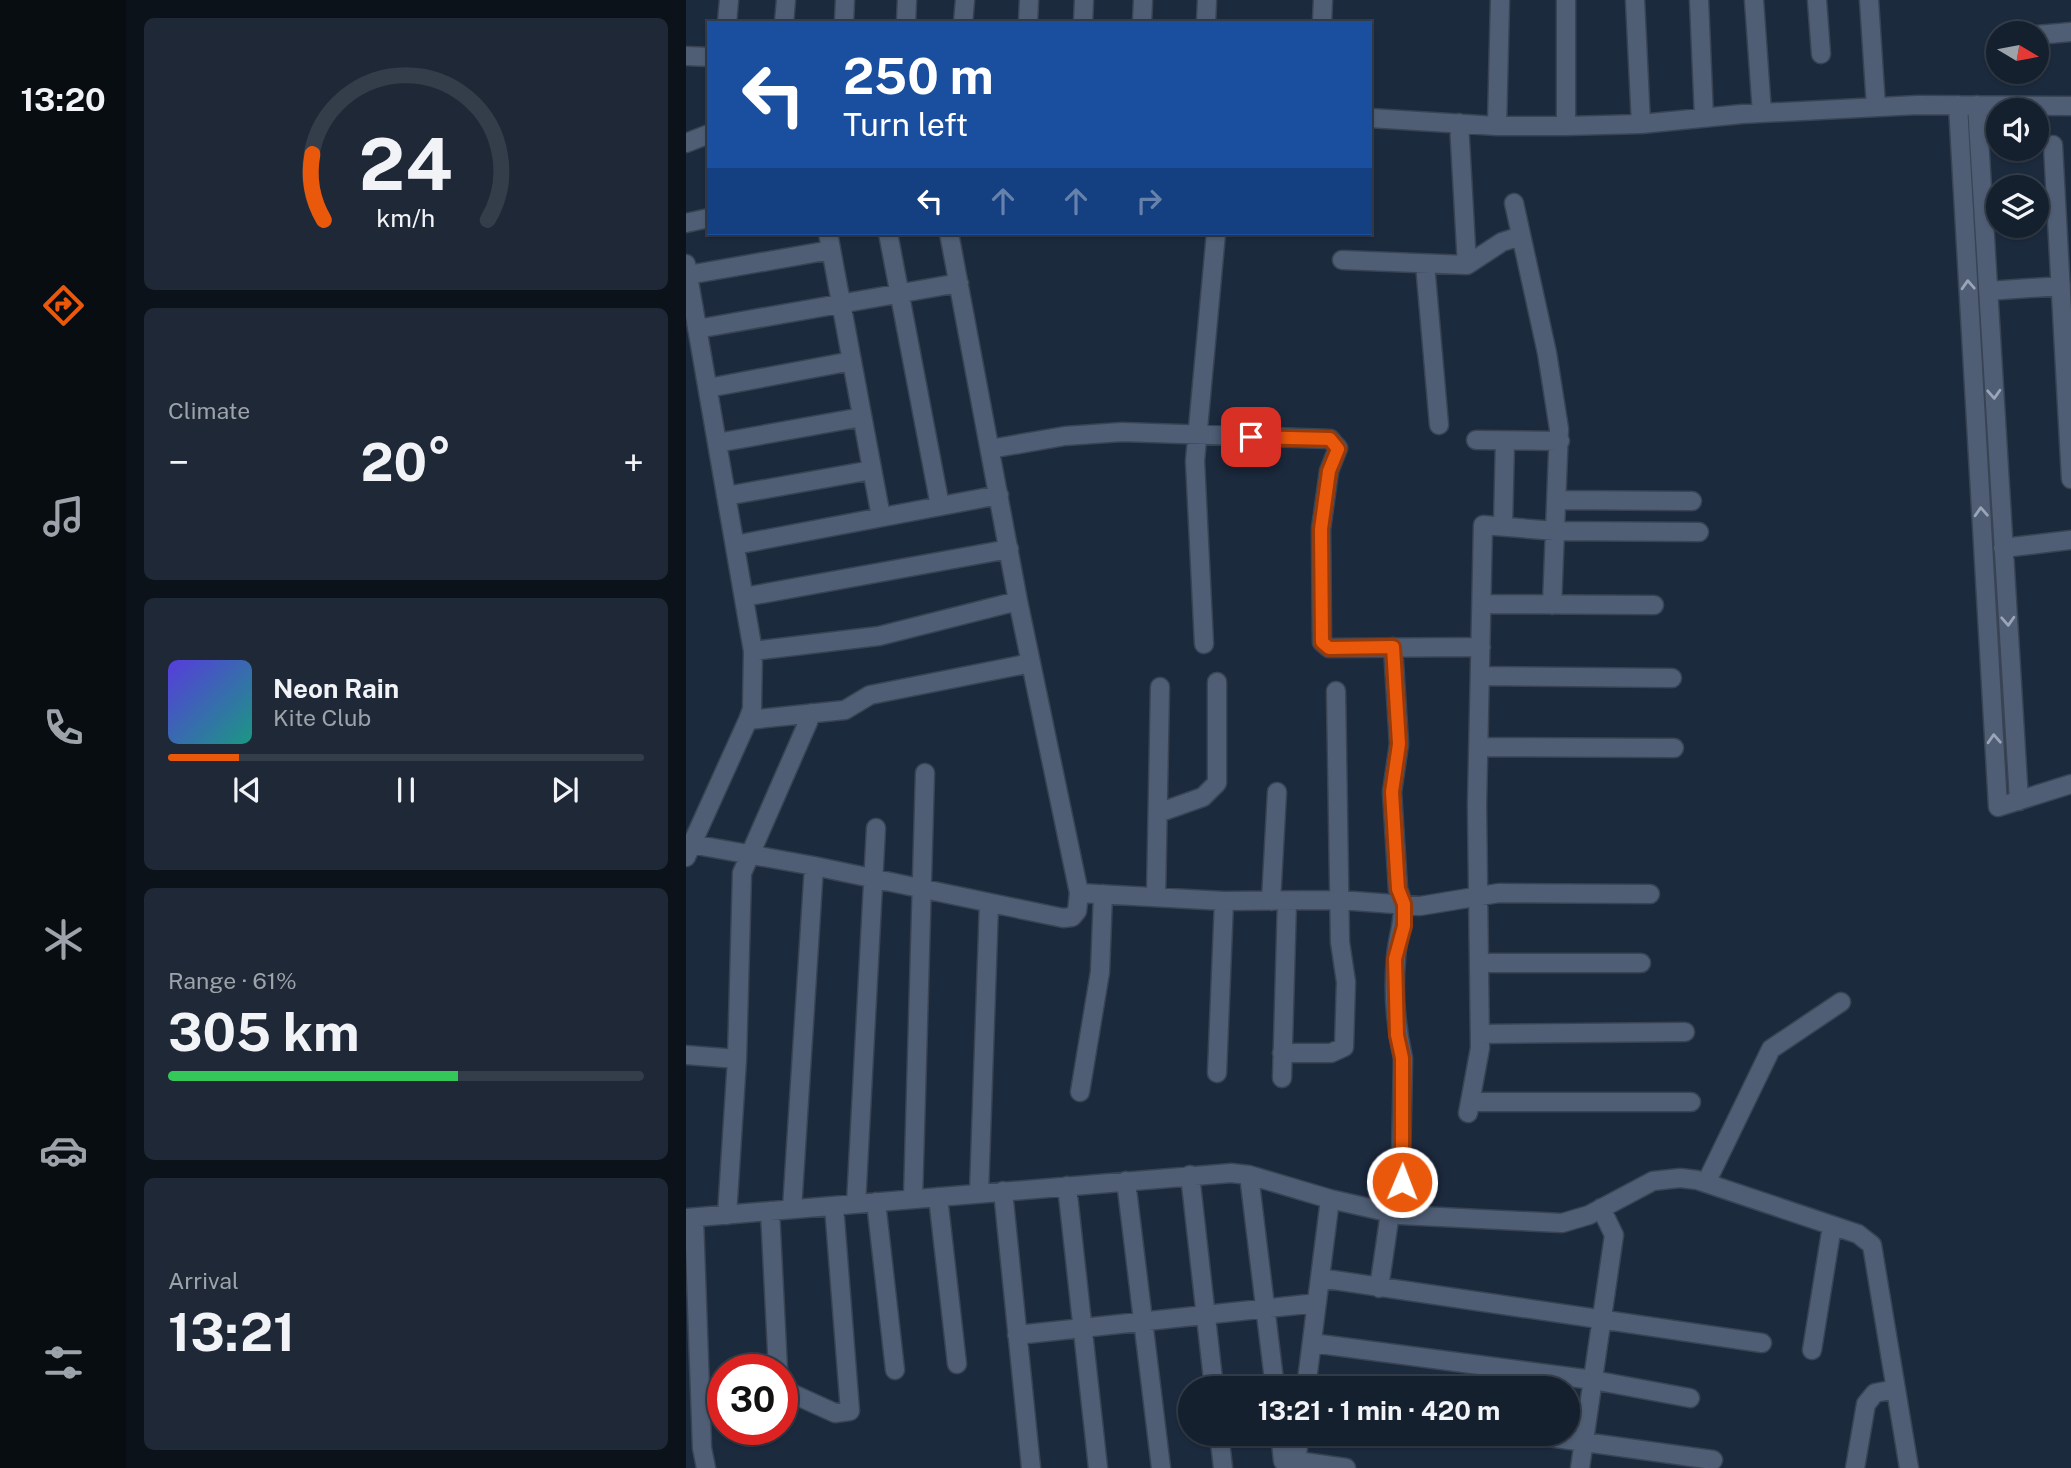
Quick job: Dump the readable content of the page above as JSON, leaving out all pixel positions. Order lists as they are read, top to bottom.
{
  "north": "right",
  "page": {
    "tabs": "13:20",
    "turn": ["250 m", "Turn left"],
    "tile": [
      "Climate",
      ["Range · 61%", "305 km"],
      ["Arrival", "13:21"]
    ],
    "heat": ["−", "20°", "+"],
    "song": ["Neon Rain", "Kite Club"],
    "limit": "30",
    "trip": "13:21 · 1 min · 420 m",
    "gauge": ["24", "km/h"]
  }
}
